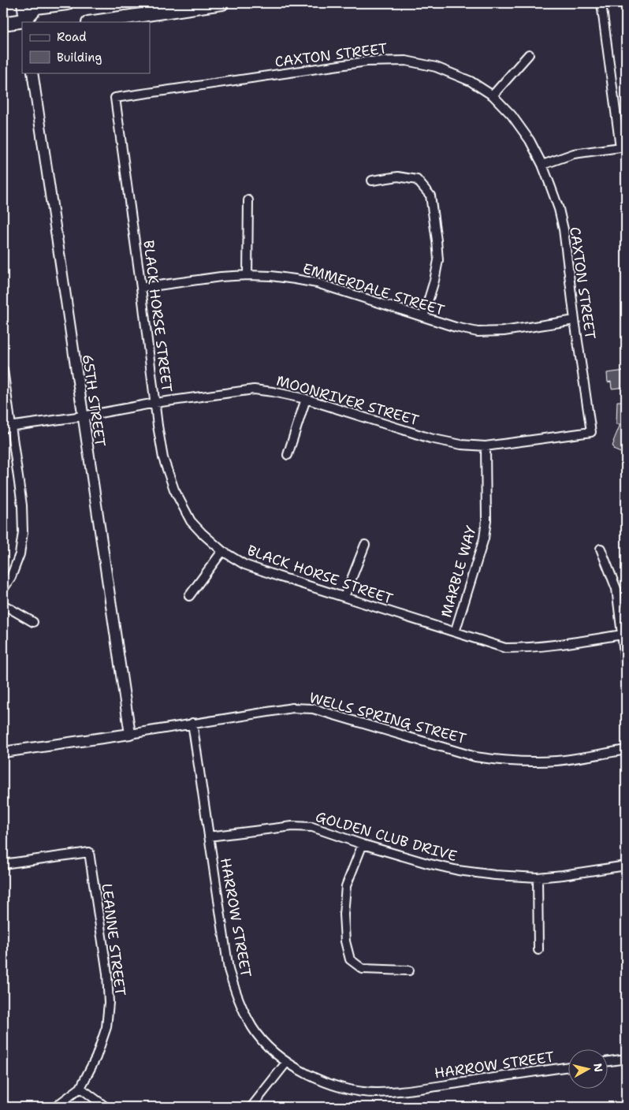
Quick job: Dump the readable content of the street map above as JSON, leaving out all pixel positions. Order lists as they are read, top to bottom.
{
  "streets": {
    "street": [
      "CAXTON STREET",
      "EMMERDALE STREET",
      "BLACK HORSE STREET",
      "65TH STREET",
      "MOONRIVER STREET",
      "MARBLE WAY",
      "WELLS SPRING STREET",
      "GOLDEN CLUB DRIVE",
      "HARROW STREET",
      "LEANNE STREET"
    ]
  },
  "crossings": [
    ["CAXTON STREET", "EMMERDALE STREET"],
    ["CAXTON STREET", "BLACK HORSE STREET"],
    ["CAXTON STREET", "MOONRIVER STREET"],
    ["EMMERDALE STREET", "BLACK HORSE STREET"],
    ["BLACK HORSE STREET", "MOONRIVER STREET"],
    ["BLACK HORSE STREET", "MARBLE WAY"],
    ["65TH STREET", "MOONRIVER STREET"],
    ["65TH STREET", "WELLS SPRING STREET"],
    ["MOONRIVER STREET", "MARBLE WAY"],
    ["WELLS SPRING STREET", "HARROW STREET"],
    ["GOLDEN CLUB DRIVE", "HARROW STREET"]
  ],
  "legend": ["Road", "Building"],
  "north": "right"
}
